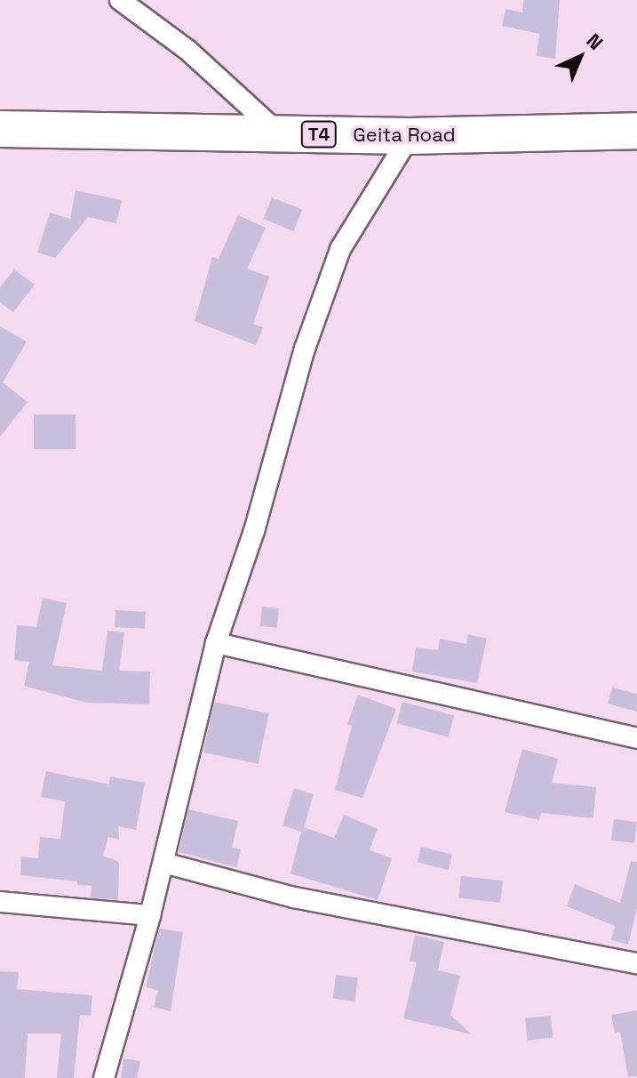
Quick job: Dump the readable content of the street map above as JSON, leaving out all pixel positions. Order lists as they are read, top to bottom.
{
  "streets": {
    "highway": ["T4", "Geita Road"]
  },
  "north": "top right"
}
